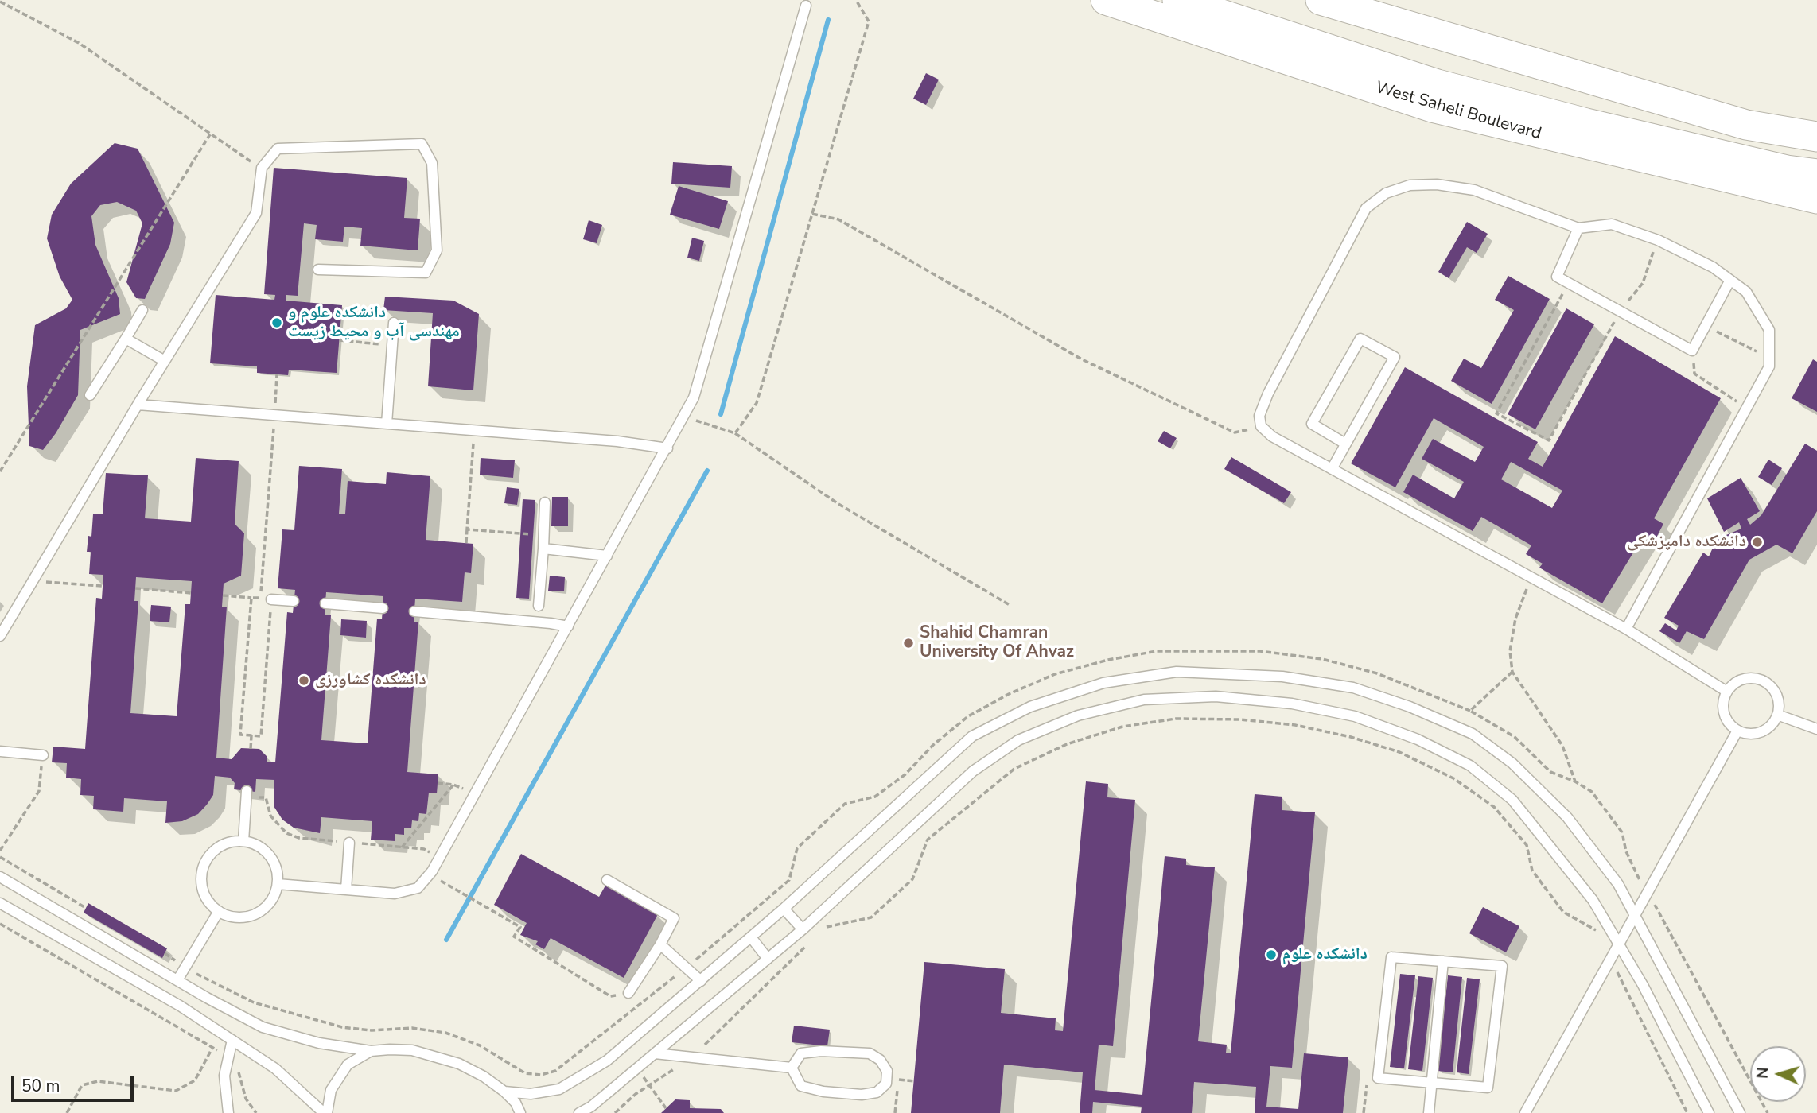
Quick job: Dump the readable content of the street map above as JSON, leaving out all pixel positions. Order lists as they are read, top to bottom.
{
  "streets": {
    "main road": ["West Saheli Boulevard"]
  },
  "places": [
    "دانشکده علوم و مهندسی آب و محیط زیست",
    "دانشکده دامپزشکی",
    "Shahid Chamran University Of Ahvaz",
    "دانشکده کشاورزی",
    "دانشکده علوم"
  ],
  "scale_bar": "50 m",
  "north": "left"
}
